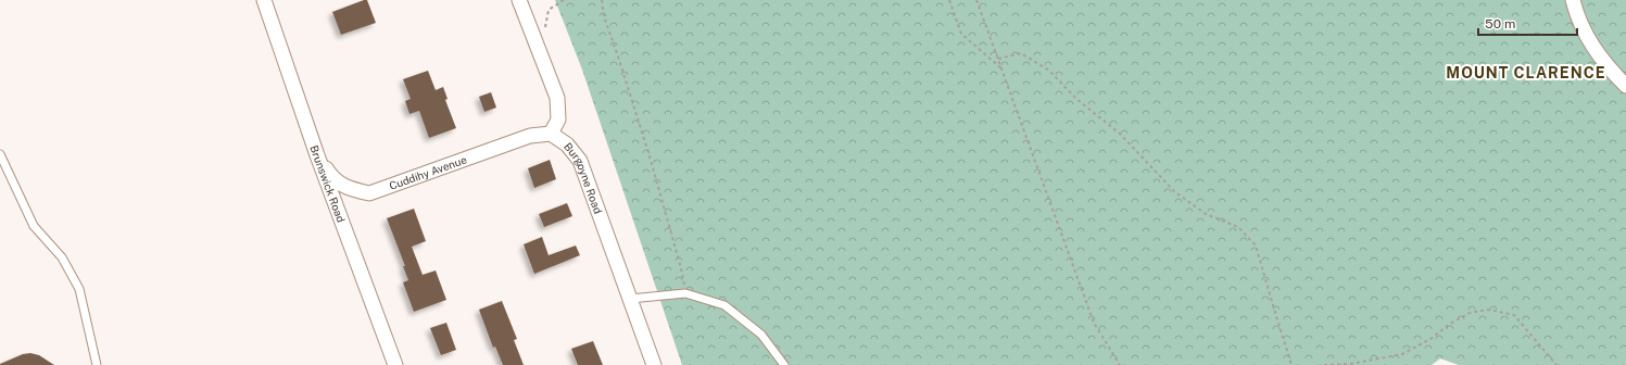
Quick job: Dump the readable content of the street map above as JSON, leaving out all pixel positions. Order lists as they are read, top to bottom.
{
  "streets": {
    "street": ["Cuddihy Avenue", "Burgoyne Road", "Brunswick Road"]
  },
  "crossings": [
    ["Cuddihy Avenue", "Burgoyne Road"],
    ["Cuddihy Avenue", "Brunswick Road"]
  ],
  "districts": ["MOUNT CLARENCE"],
  "scale_bar": "50 m"
}
